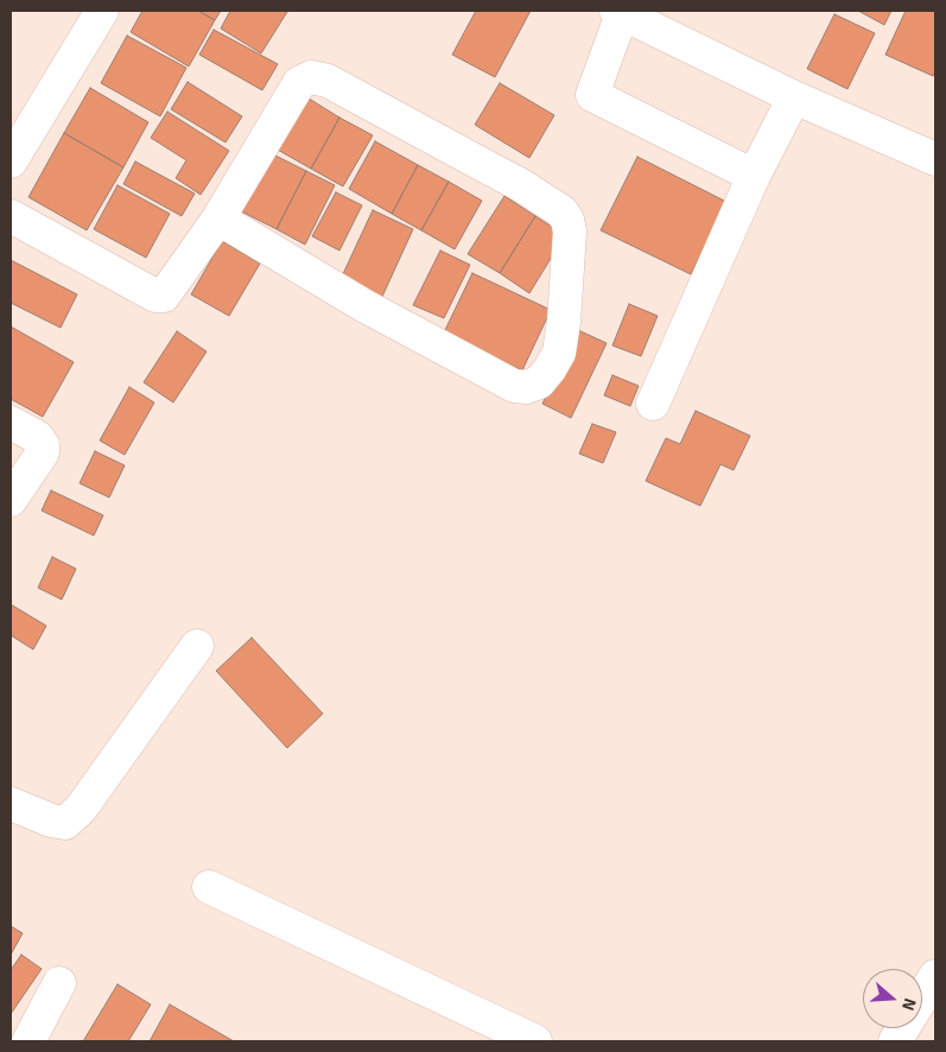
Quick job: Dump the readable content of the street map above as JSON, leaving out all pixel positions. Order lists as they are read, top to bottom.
{
  "north": "right"
}
